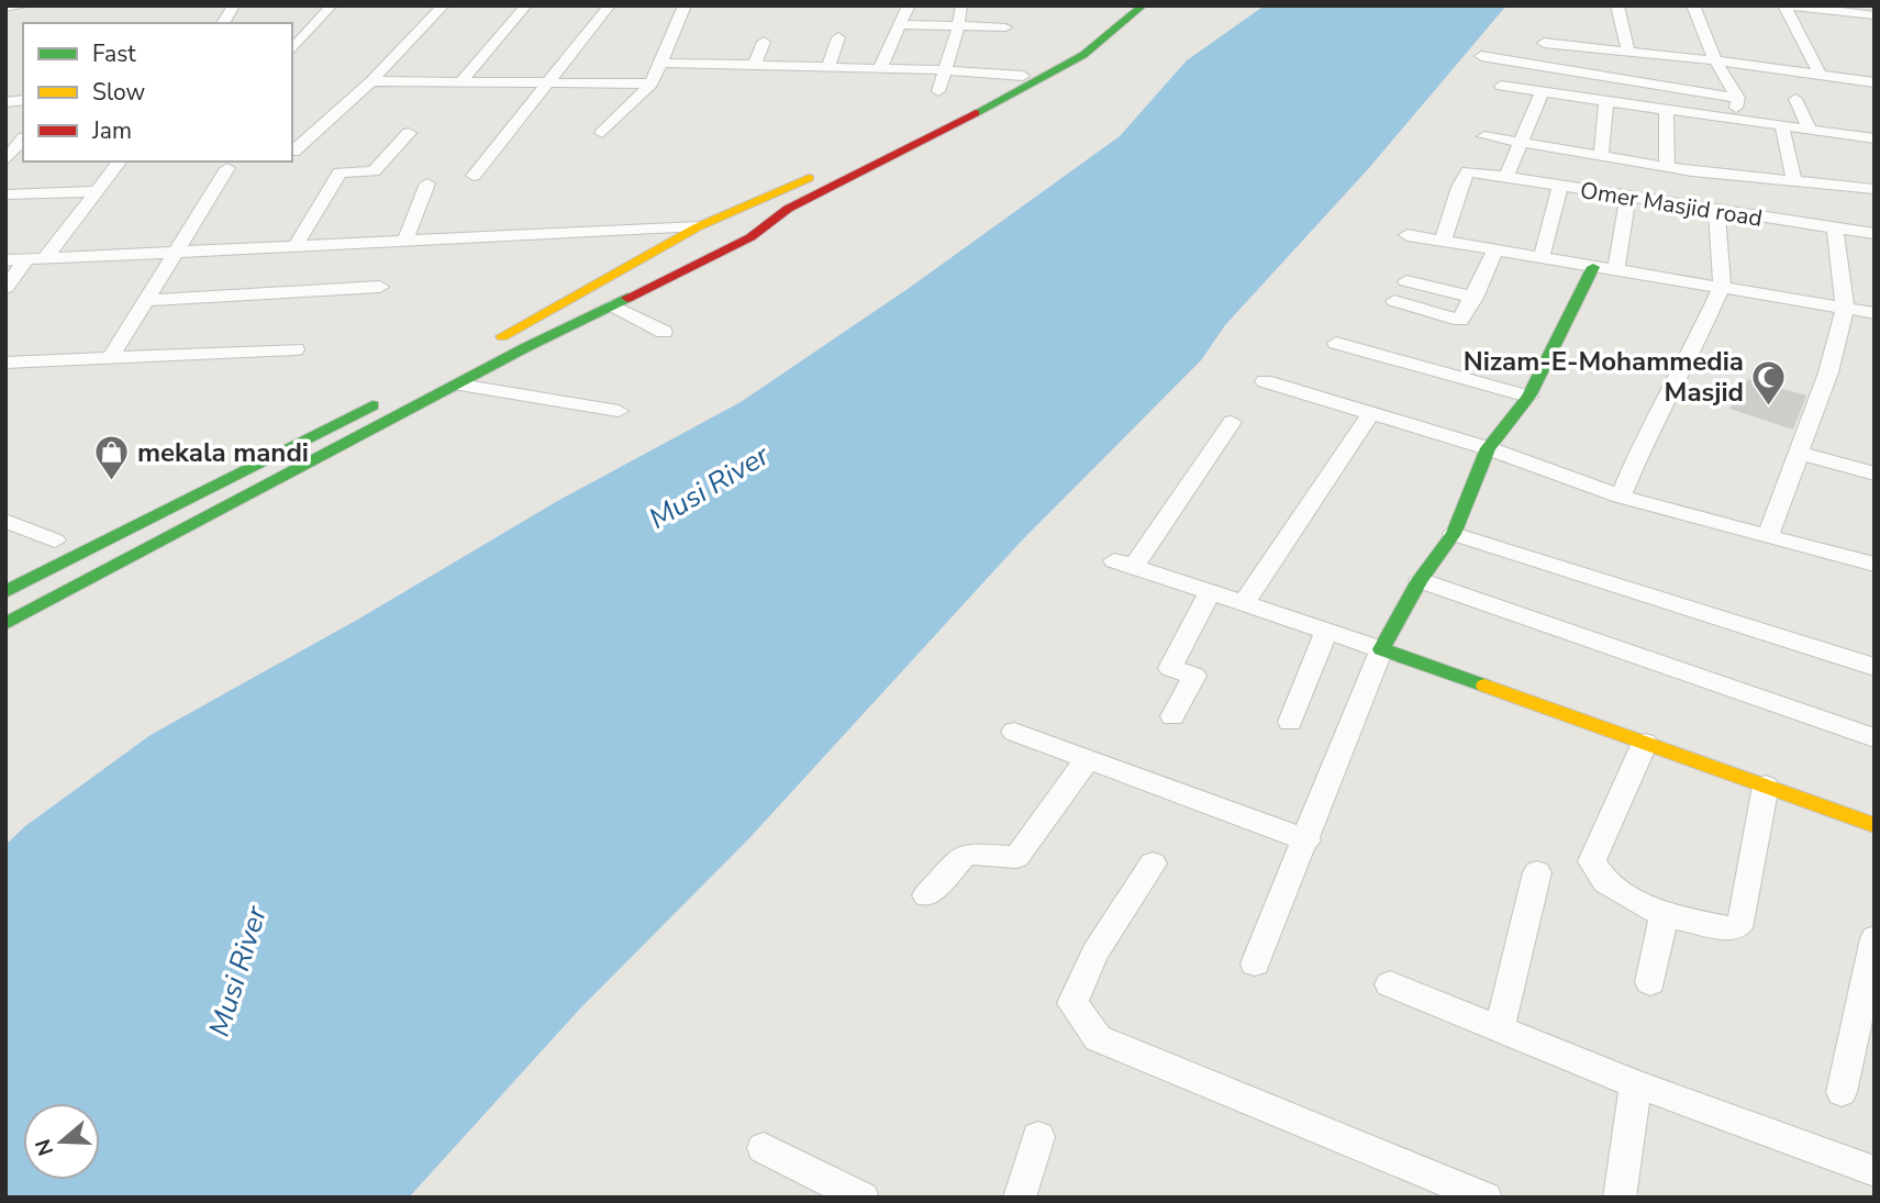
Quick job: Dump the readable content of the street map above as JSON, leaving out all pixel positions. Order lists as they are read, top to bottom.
{
  "streets": {
    "street": ["Omer Masjid road"]
  },
  "water": ["Musi River"],
  "places": {
    "mosque": ["Nizam-E-Mohammedia Masjid"],
    "shop": ["mekala mandi"]
  },
  "legend": ["Fast", "Slow", "Jam"],
  "north": "left"
}
